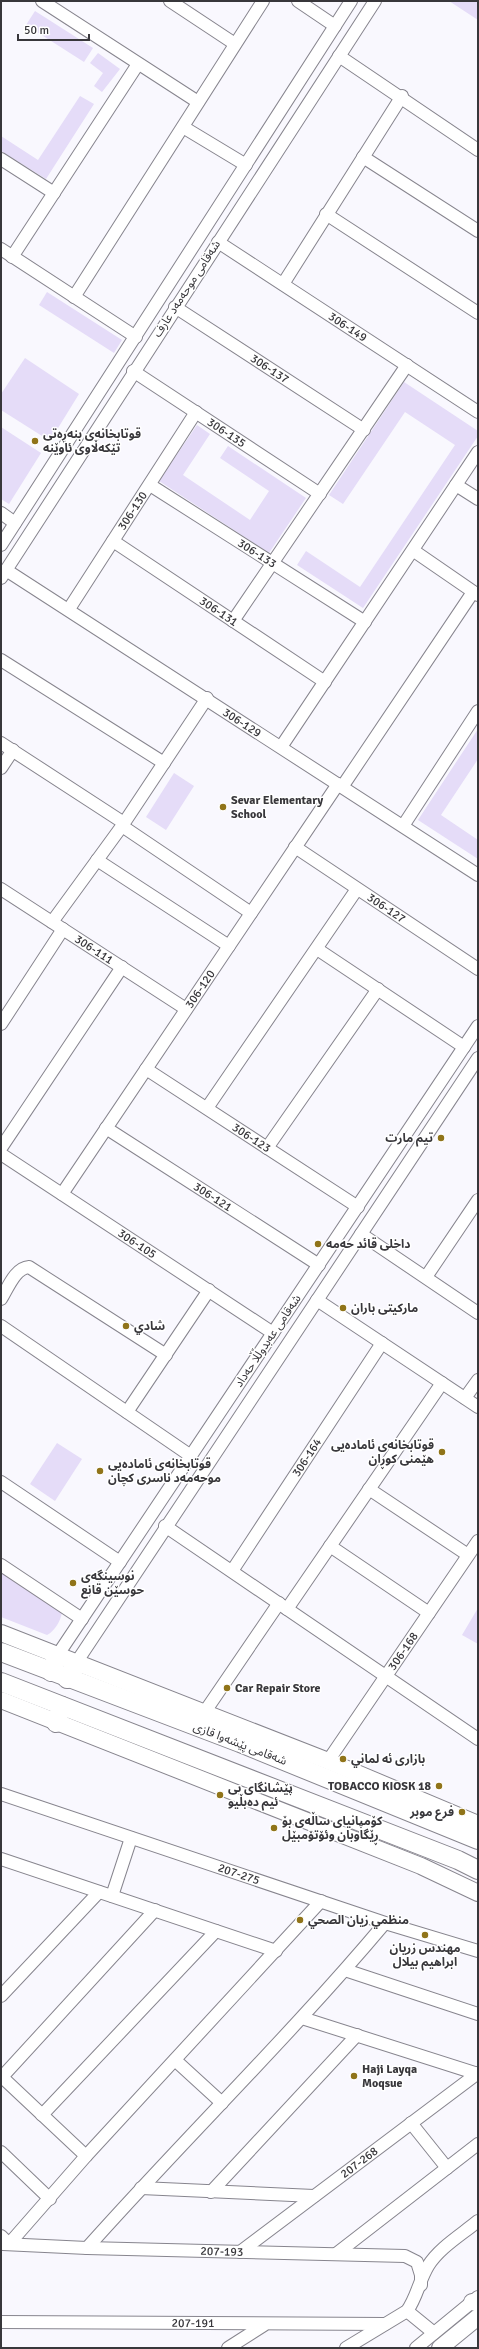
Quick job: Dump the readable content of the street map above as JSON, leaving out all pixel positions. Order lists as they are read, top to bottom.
{
  "streets": {
    "highway": ["شەقامی پێشەوا قازی"],
    "street": [
      "شەقامی موحەمەد عارف",
      "306-149",
      "306-137",
      "306-135",
      "306-130",
      "306-133",
      "306-131",
      "306-129",
      "306-127",
      "306-111",
      "306-120",
      "306-123",
      "306-121",
      "306-105",
      "شەقامی عەبدوڵڵا حەداد",
      "306-164",
      "306-168",
      "207-275",
      "207-268",
      "207-193",
      "207-191"
    ]
  },
  "crossings": [
    ["شەقامی موحەمەد عارف", "306-149"],
    ["شەقامی موحەمەد عارف", "306-137"],
    ["شەقامی موحەمەد عارف", "306-135"],
    ["شەقامی موحەمەد عارف", "306-129"],
    ["306-135", "306-130"],
    ["306-130", "306-133"],
    ["306-130", "306-131"],
    ["306-130", "306-129"],
    ["306-129", "306-120"],
    ["306-127", "306-120"],
    ["306-111", "306-120"],
    ["306-120", "306-123"],
    ["306-120", "306-121"],
    ["306-120", "306-105"],
    ["306-123", "شەقامی عەبدوڵڵا حەداد"],
    ["306-121", "شەقامی عەبدوڵڵا حەداد"],
    ["306-105", "شەقامی عەبدوڵڵا حەداد"],
    ["شەقامی عەبدوڵڵا حەداد", "شەقامی پێشەوا قازی"],
    ["306-168", "شەقامی پێشەوا قازی"],
    ["207-268", "207-193"]
  ],
  "places": [
    "قوتابخانەی بنەڕەتی تێکەڵاوی ئاوێنە",
    "Sevar Elementary School",
    "تيم مارت",
    "داخلی قائد حەمە",
    "ماركيتى باران",
    "شادي",
    "قوتابخانەی ئامادەیی هێمنی کوڕان",
    "قوتابخانەی ئامادەیی موحەمەد ناسری کچان",
    "نوسینگەی حوسێن قانع",
    "Car Repair Store",
    "بازارى ئه لماني",
    "TOBACCO KIOSK 18",
    "پێشانگای بی ئیم دەبڵیو",
    "فرع موبر",
    "کۆمپانیای ساڵەی بۆ ڕێگاوبان وئۆتۆمبێل",
    "منظمي زيان الصحي",
    "مهندس زريان ابراهيم بيلال",
    "Haji Layqa Moqsue"
  ],
  "scale_bar": "50 m"
}
